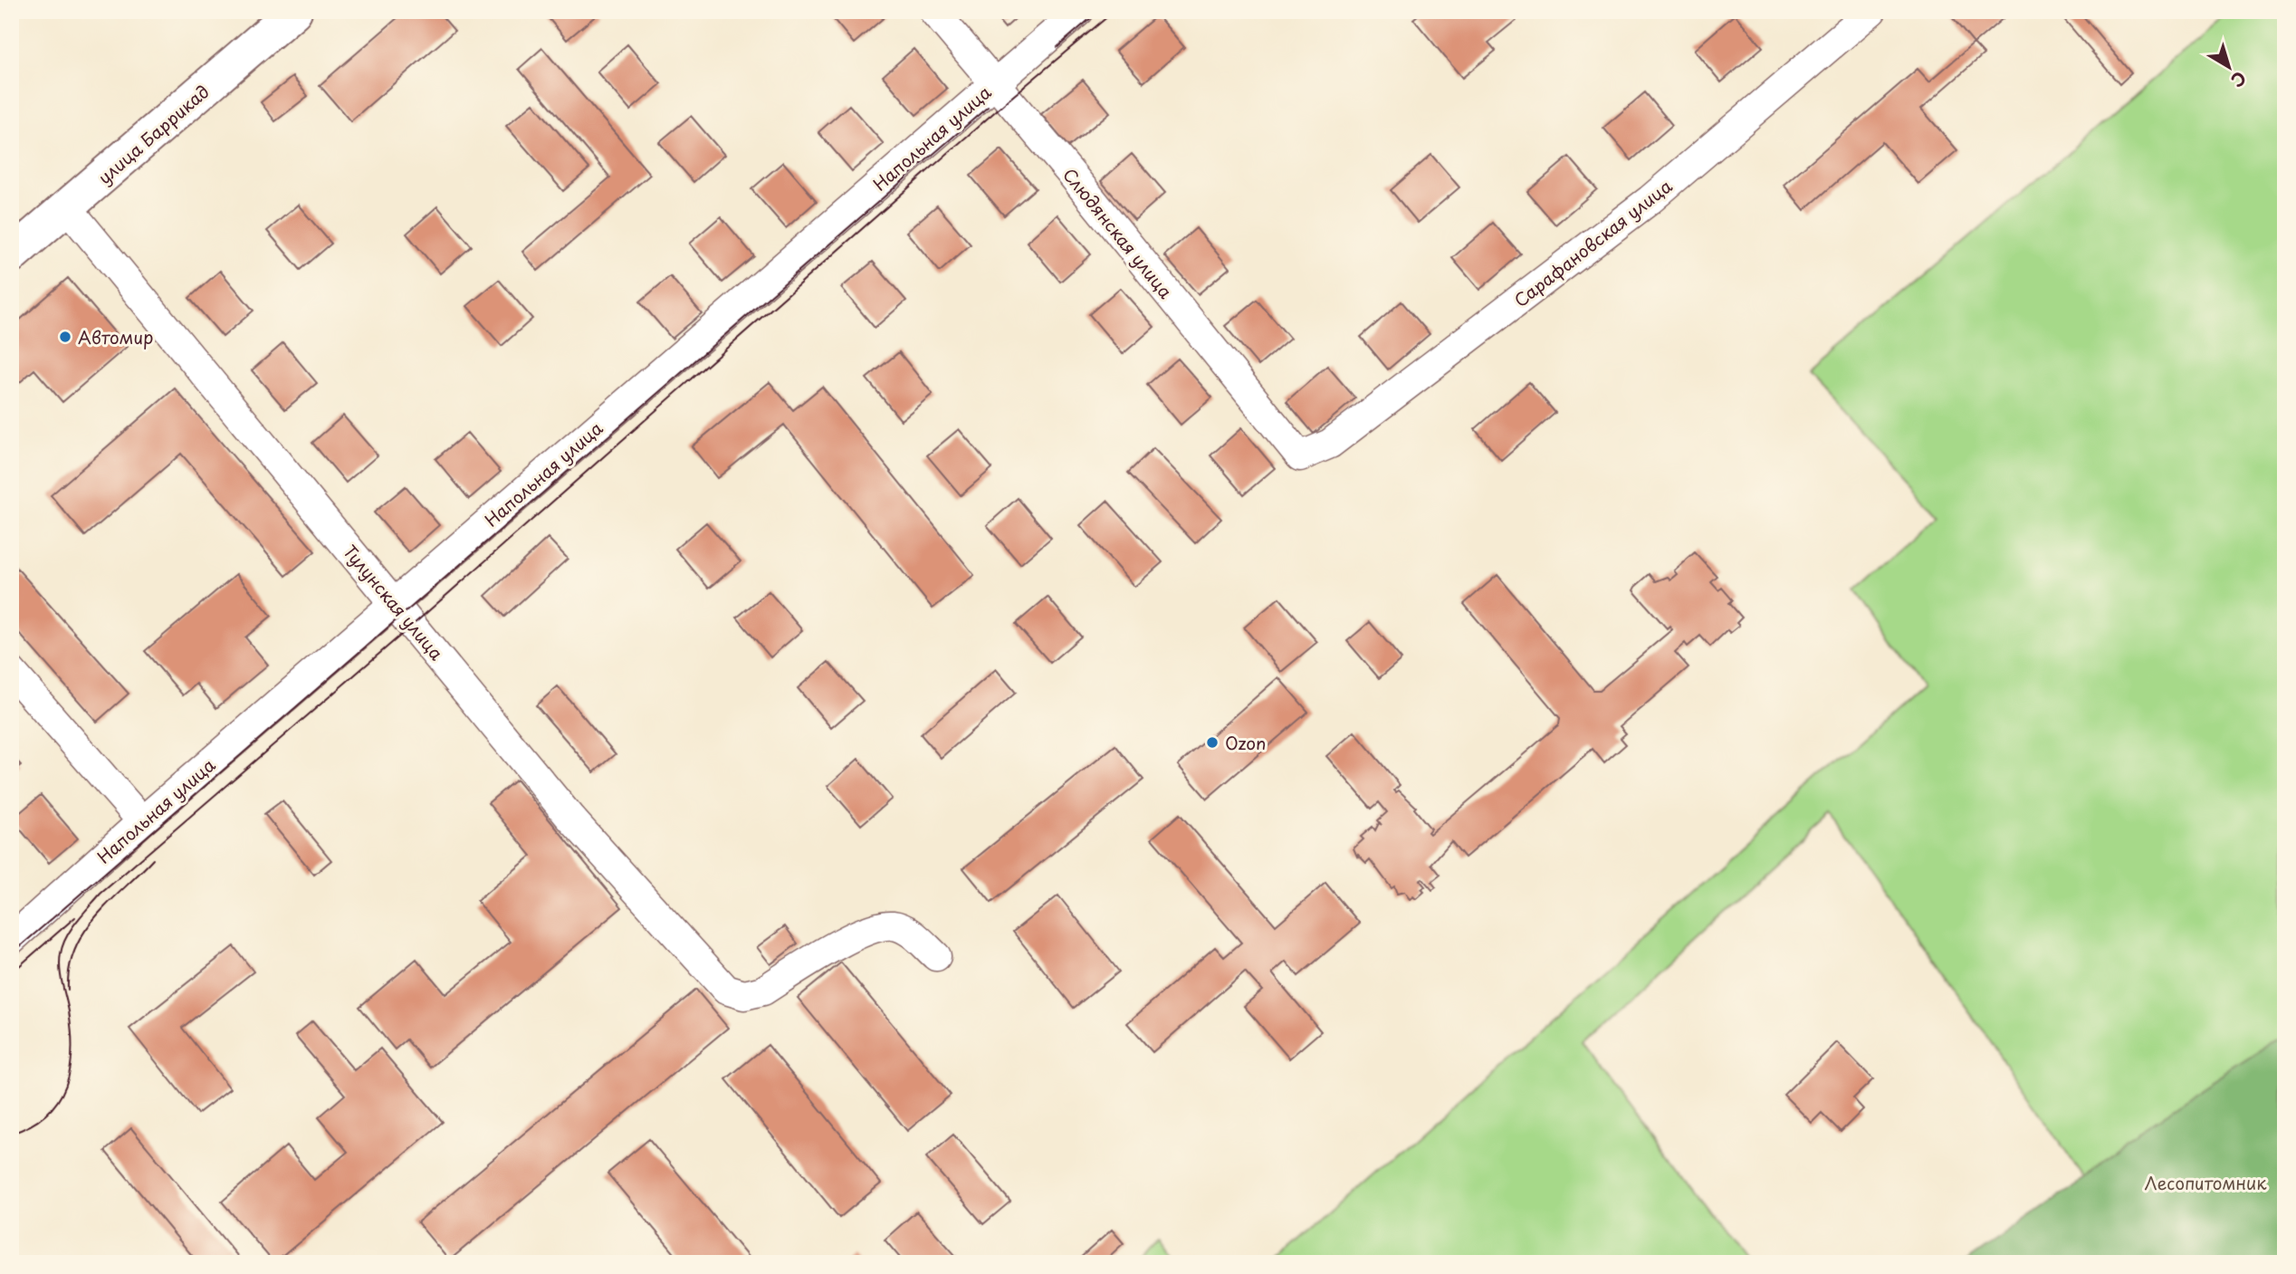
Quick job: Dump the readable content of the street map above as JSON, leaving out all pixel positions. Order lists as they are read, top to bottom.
{
  "streets": {
    "main road": ["улица Баррикад"],
    "street": [
      "Напольная улица",
      "Слюдянская улица",
      "Сарафановская улица",
      "Тулунская улица"
    ]
  },
  "crossings": [
    ["улица Баррикад", "Тулунская улица"],
    ["Напольная улица", "Слюдянская улица"],
    ["Напольная улица", "Тулунская улица"],
    ["Слюдянская улица", "Сарафановская улица"]
  ],
  "parks": ["Лесопитомник"],
  "places": ["Автомир", "Ozon"],
  "north": "bottom right"
}
